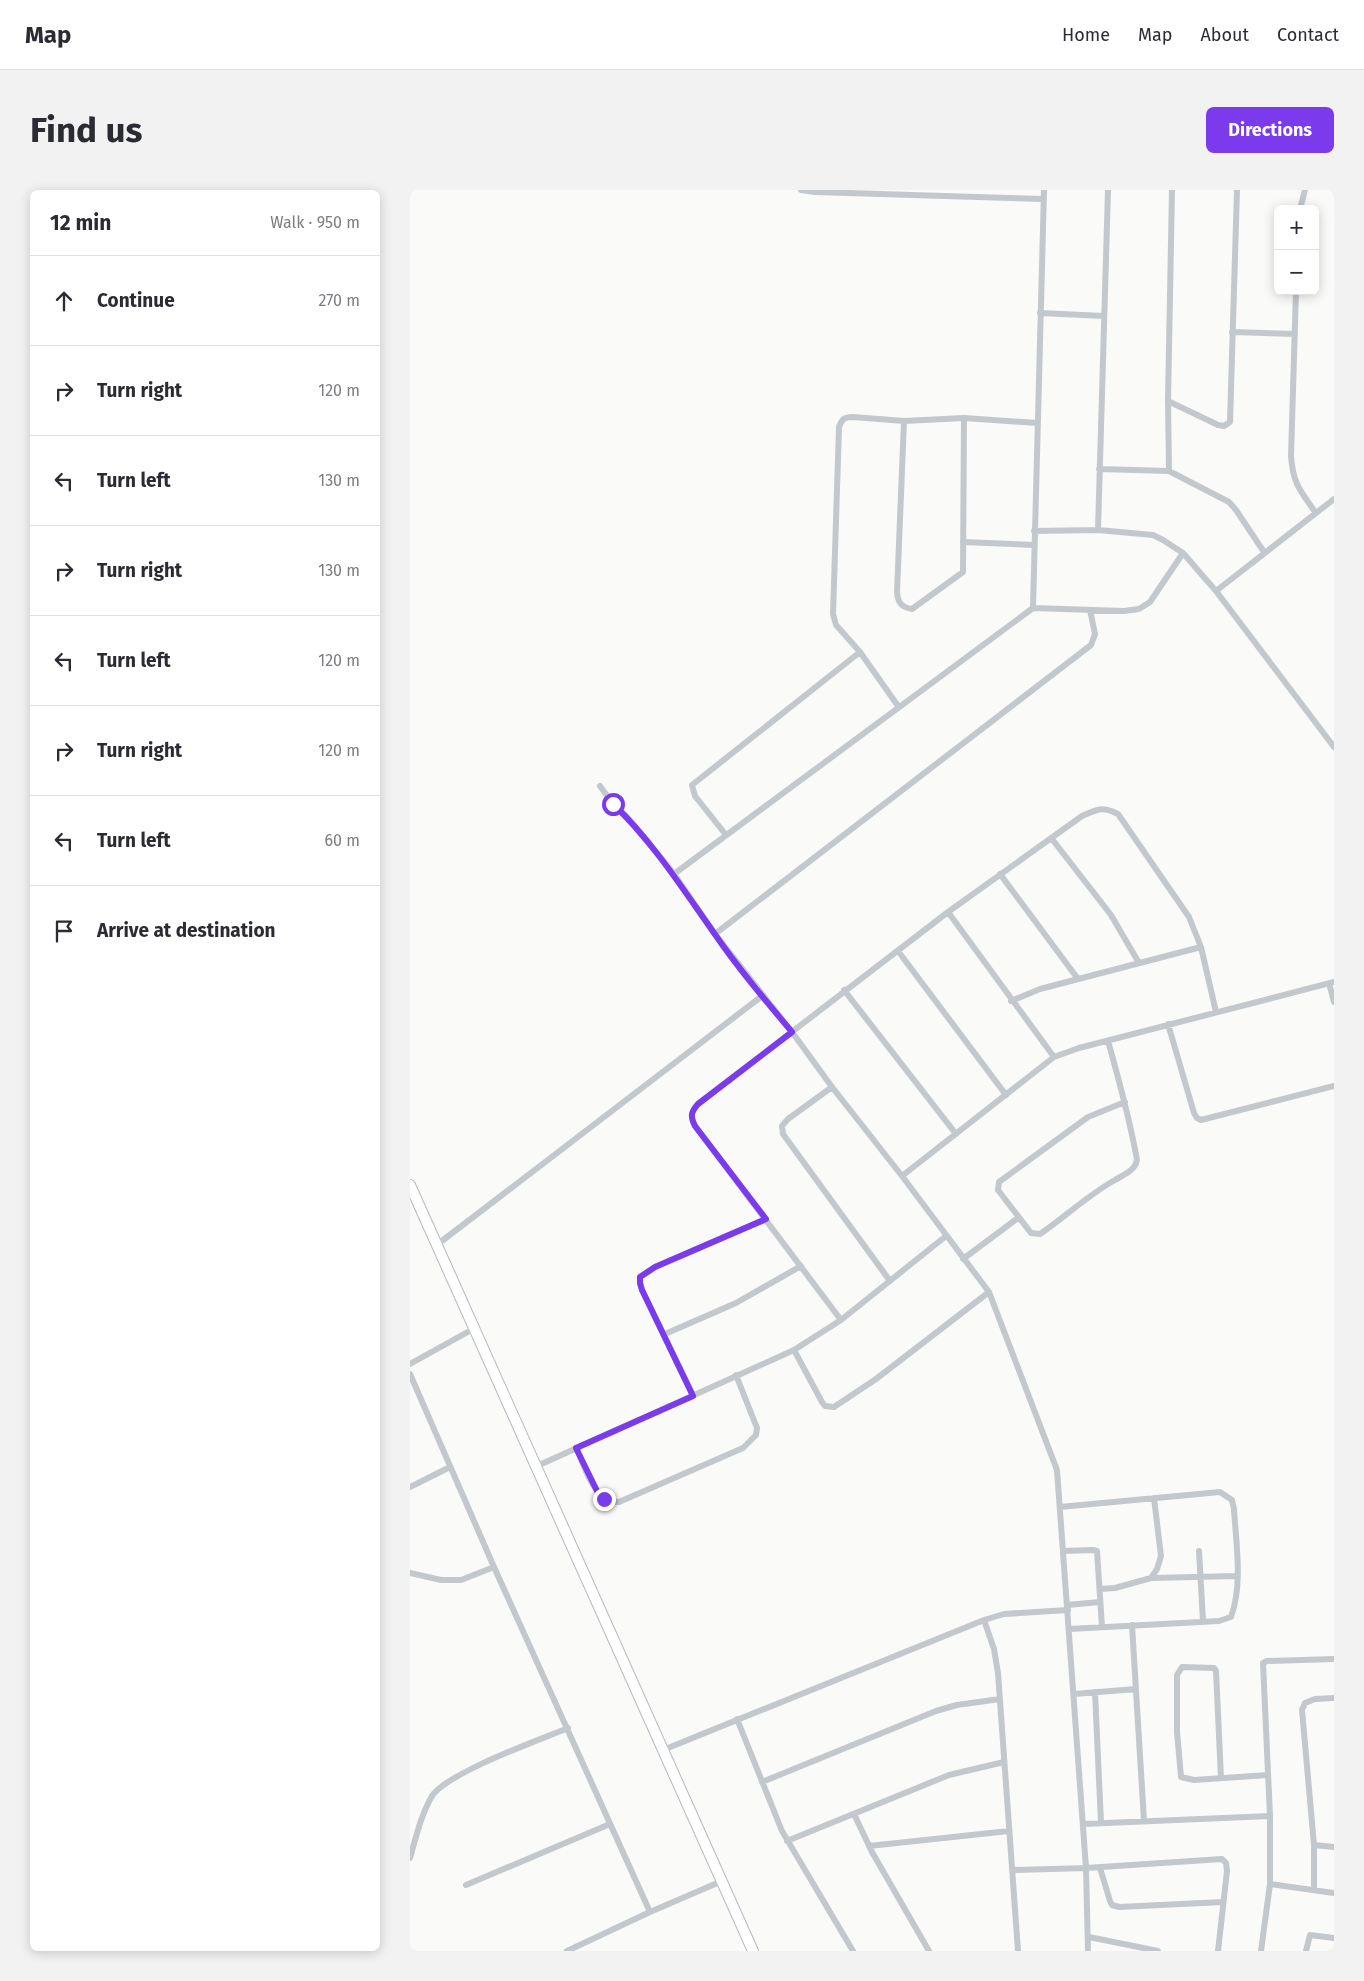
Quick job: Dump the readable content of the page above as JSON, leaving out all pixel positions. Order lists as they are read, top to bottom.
{
  "page": {
    "header": "Map",
    "nav": [
      "Home",
      "Map",
      "About",
      "Contact"
    ],
    "buttons": "Directions",
    "title": "Find us",
    "heading": ["12 min", "Walk · 950 m"],
    "map_buttons": ["+", "−"],
    "list": [
      ["Continue", "270 m"],
      ["Turn right", "120 m"],
      ["Turn left", "130 m"],
      ["Turn right", "130 m"],
      ["Turn left", "120 m"],
      ["Turn right", "120 m"],
      ["Turn left", "60 m"],
      "Arrive at destination"
    ]
  }
}
